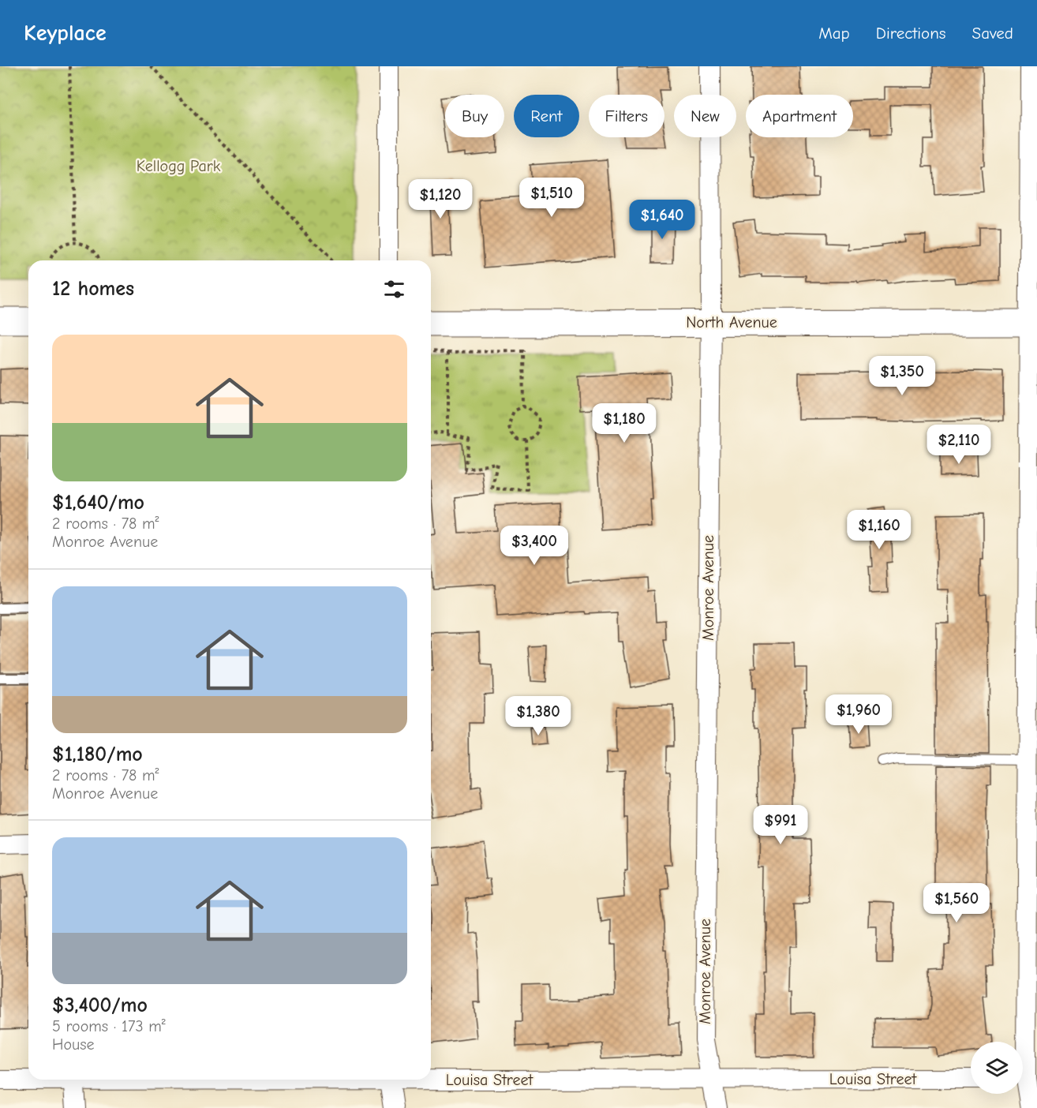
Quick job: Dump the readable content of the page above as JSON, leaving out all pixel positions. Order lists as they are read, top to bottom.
{
  "streets": {
    "main road": ["North Avenue"],
    "street": ["Monroe Avenue", "Louisa Street"]
  },
  "crossings": [
    ["North Avenue", "Monroe Avenue"],
    ["Monroe Avenue", "Louisa Street"]
  ],
  "parks": ["Kellogg Park"],
  "page": {
    "header": "Keyplace",
    "nav": ["Map", "Directions", "Saved"],
    "chip": [
      "Buy",
      "Rent",
      "Filters",
      "New",
      "Apartment"
    ],
    "price": [
      "$1,510",
      "$1,120",
      "$1,640",
      "$1,350",
      "$1,180",
      "$2,110",
      "$1,160",
      "$3,400",
      "$1,960",
      "$1,380",
      "$991",
      "$1,560"
    ],
    "heading": "12 homes",
    "list": [
      {
        "name": "$1,640/mo",
        "note": "2 rooms · 78 m² · Monroe Avenue"
      },
      {
        "name": "$1,180/mo",
        "note": "2 rooms · 78 m² · Monroe Avenue"
      },
      {
        "name": "$3,400/mo",
        "note": "5 rooms · 173 m² · House"
      }
    ]
  }
}
